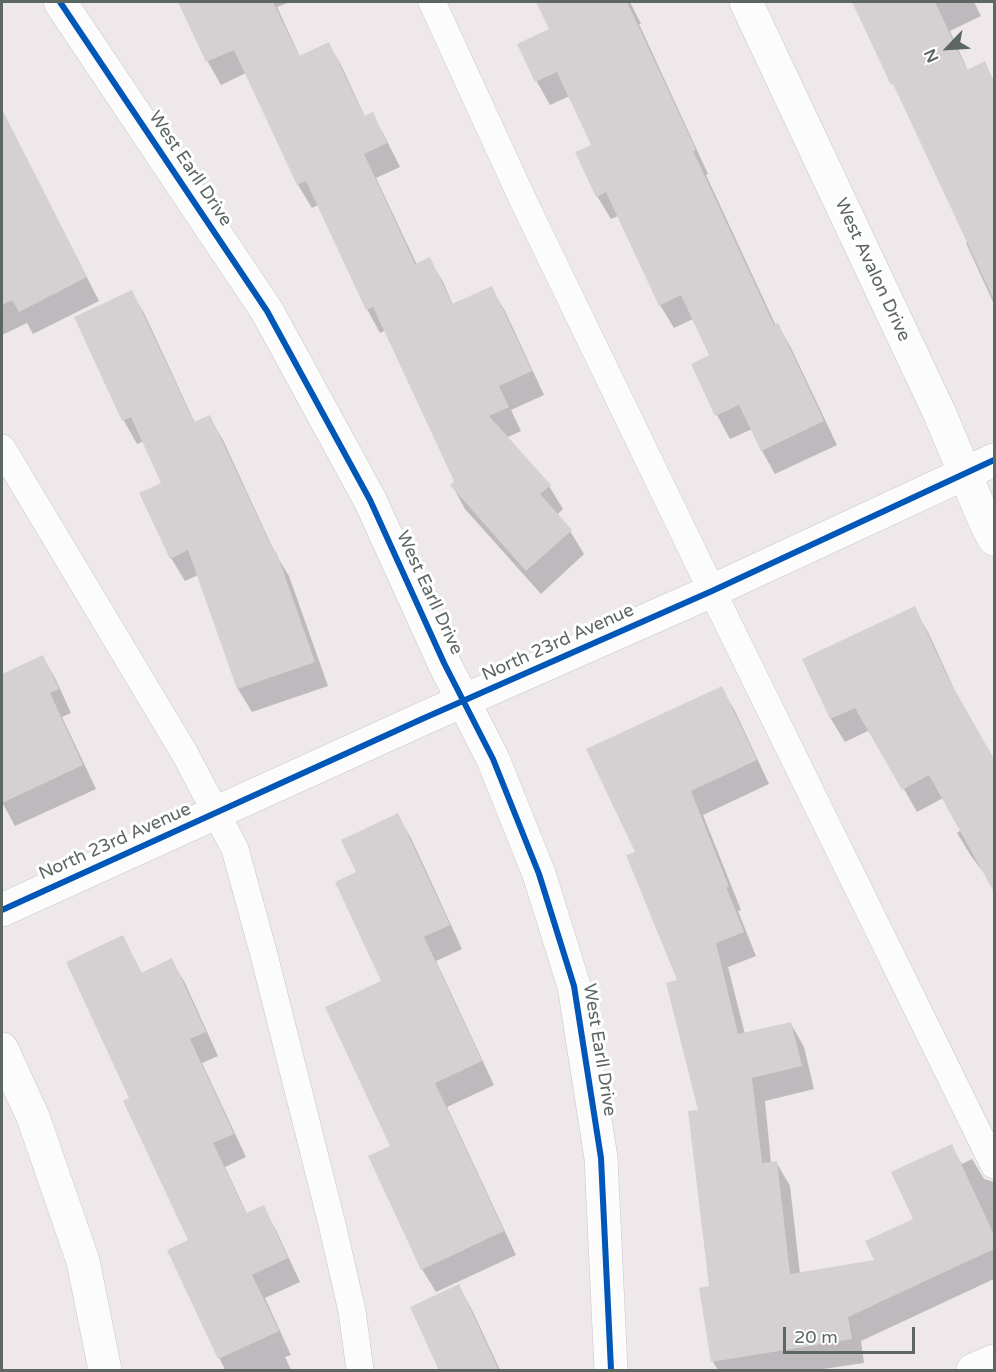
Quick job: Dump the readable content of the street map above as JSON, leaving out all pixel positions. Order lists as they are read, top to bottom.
{
  "streets": {
    "street": ["West Earll Drive", "West Avalon Drive", "North 23rd Avenue"]
  },
  "crossings": [
    ["West Earll Drive", "North 23rd Avenue"],
    ["West Avalon Drive", "North 23rd Avenue"]
  ],
  "scale_bar": "20 m",
  "north": "bottom left"
}
